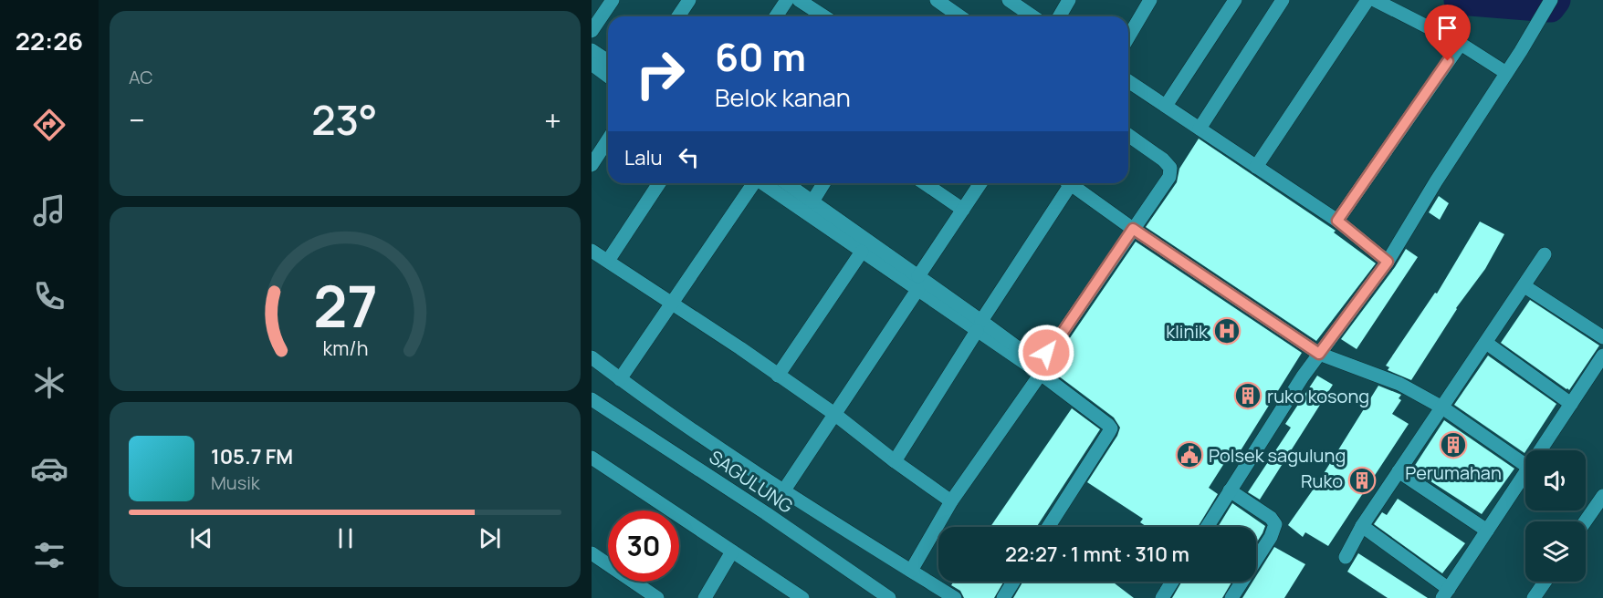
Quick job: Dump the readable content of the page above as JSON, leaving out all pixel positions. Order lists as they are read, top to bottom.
{
  "streets": {
    "street": ["SAGULUNG"]
  },
  "places": {
    "hospital": ["klinik"],
    "building": ["ruko kosong", "Perumahan", "Ruko"],
    "public building": ["Polsek sagulung"]
  },
  "page": {
    "tabs": "22:26",
    "tile": "AC",
    "turn": ["60 m", "Belok kanan"],
    "heat": ["−", "23°", "+"],
    "then": "Lalu",
    "song": ["105.7 FM", "Musik"],
    "limit": "30",
    "trip": "22:27 · 1 mnt · 310 m",
    "gauge": ["27", "km/h"]
  }
}
